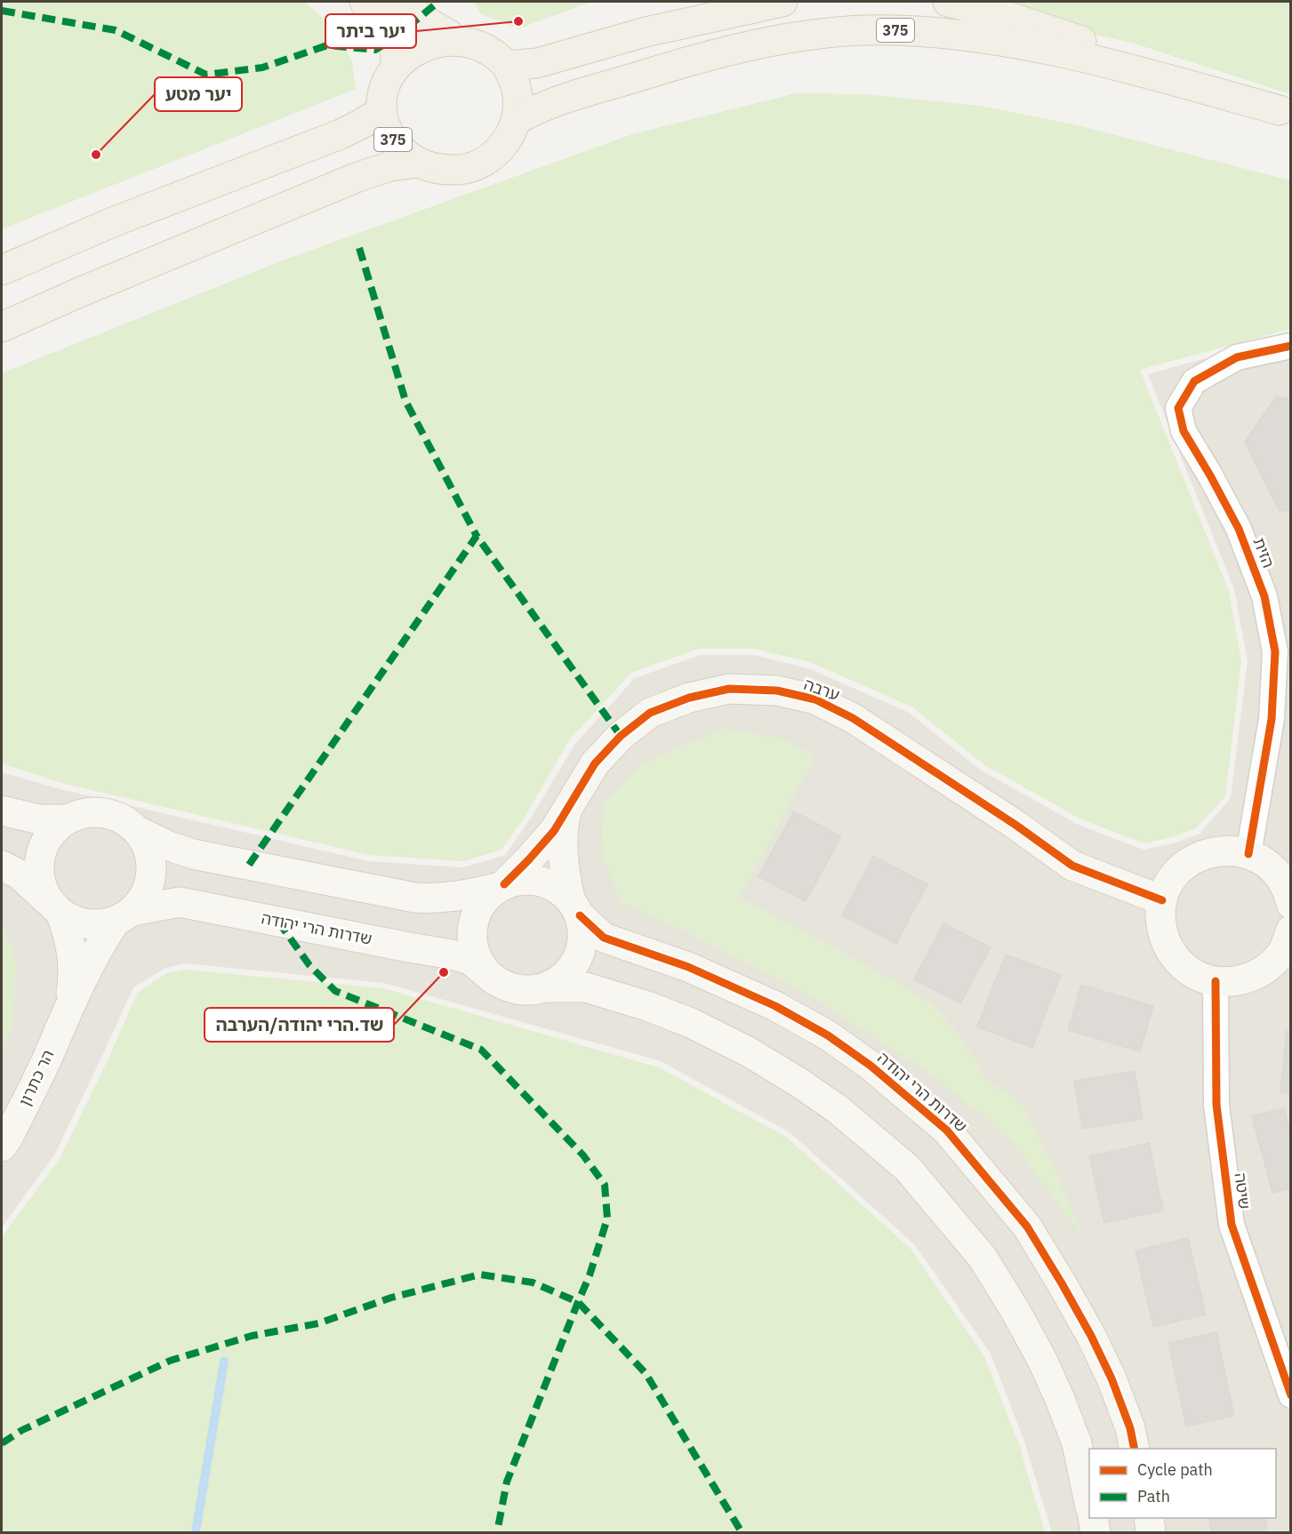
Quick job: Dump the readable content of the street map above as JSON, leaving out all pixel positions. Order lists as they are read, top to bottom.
{
  "streets": {
    "main road": ["375"],
    "street": [
      "הזית",
      "ערבה",
      "שדרות הרי יהודה",
      "הר כתרון",
      "שיטה"
    ]
  },
  "crossings": [
    ["ערבה", "שדרות הרי יהודה"],
    ["שדרות הרי יהודה", "הר כתרון"]
  ],
  "places": ["יער ביתר", "יער מטע", "שד.הרי יהודה/הערבה"],
  "legend": ["Cycle path", "Path"]
}
